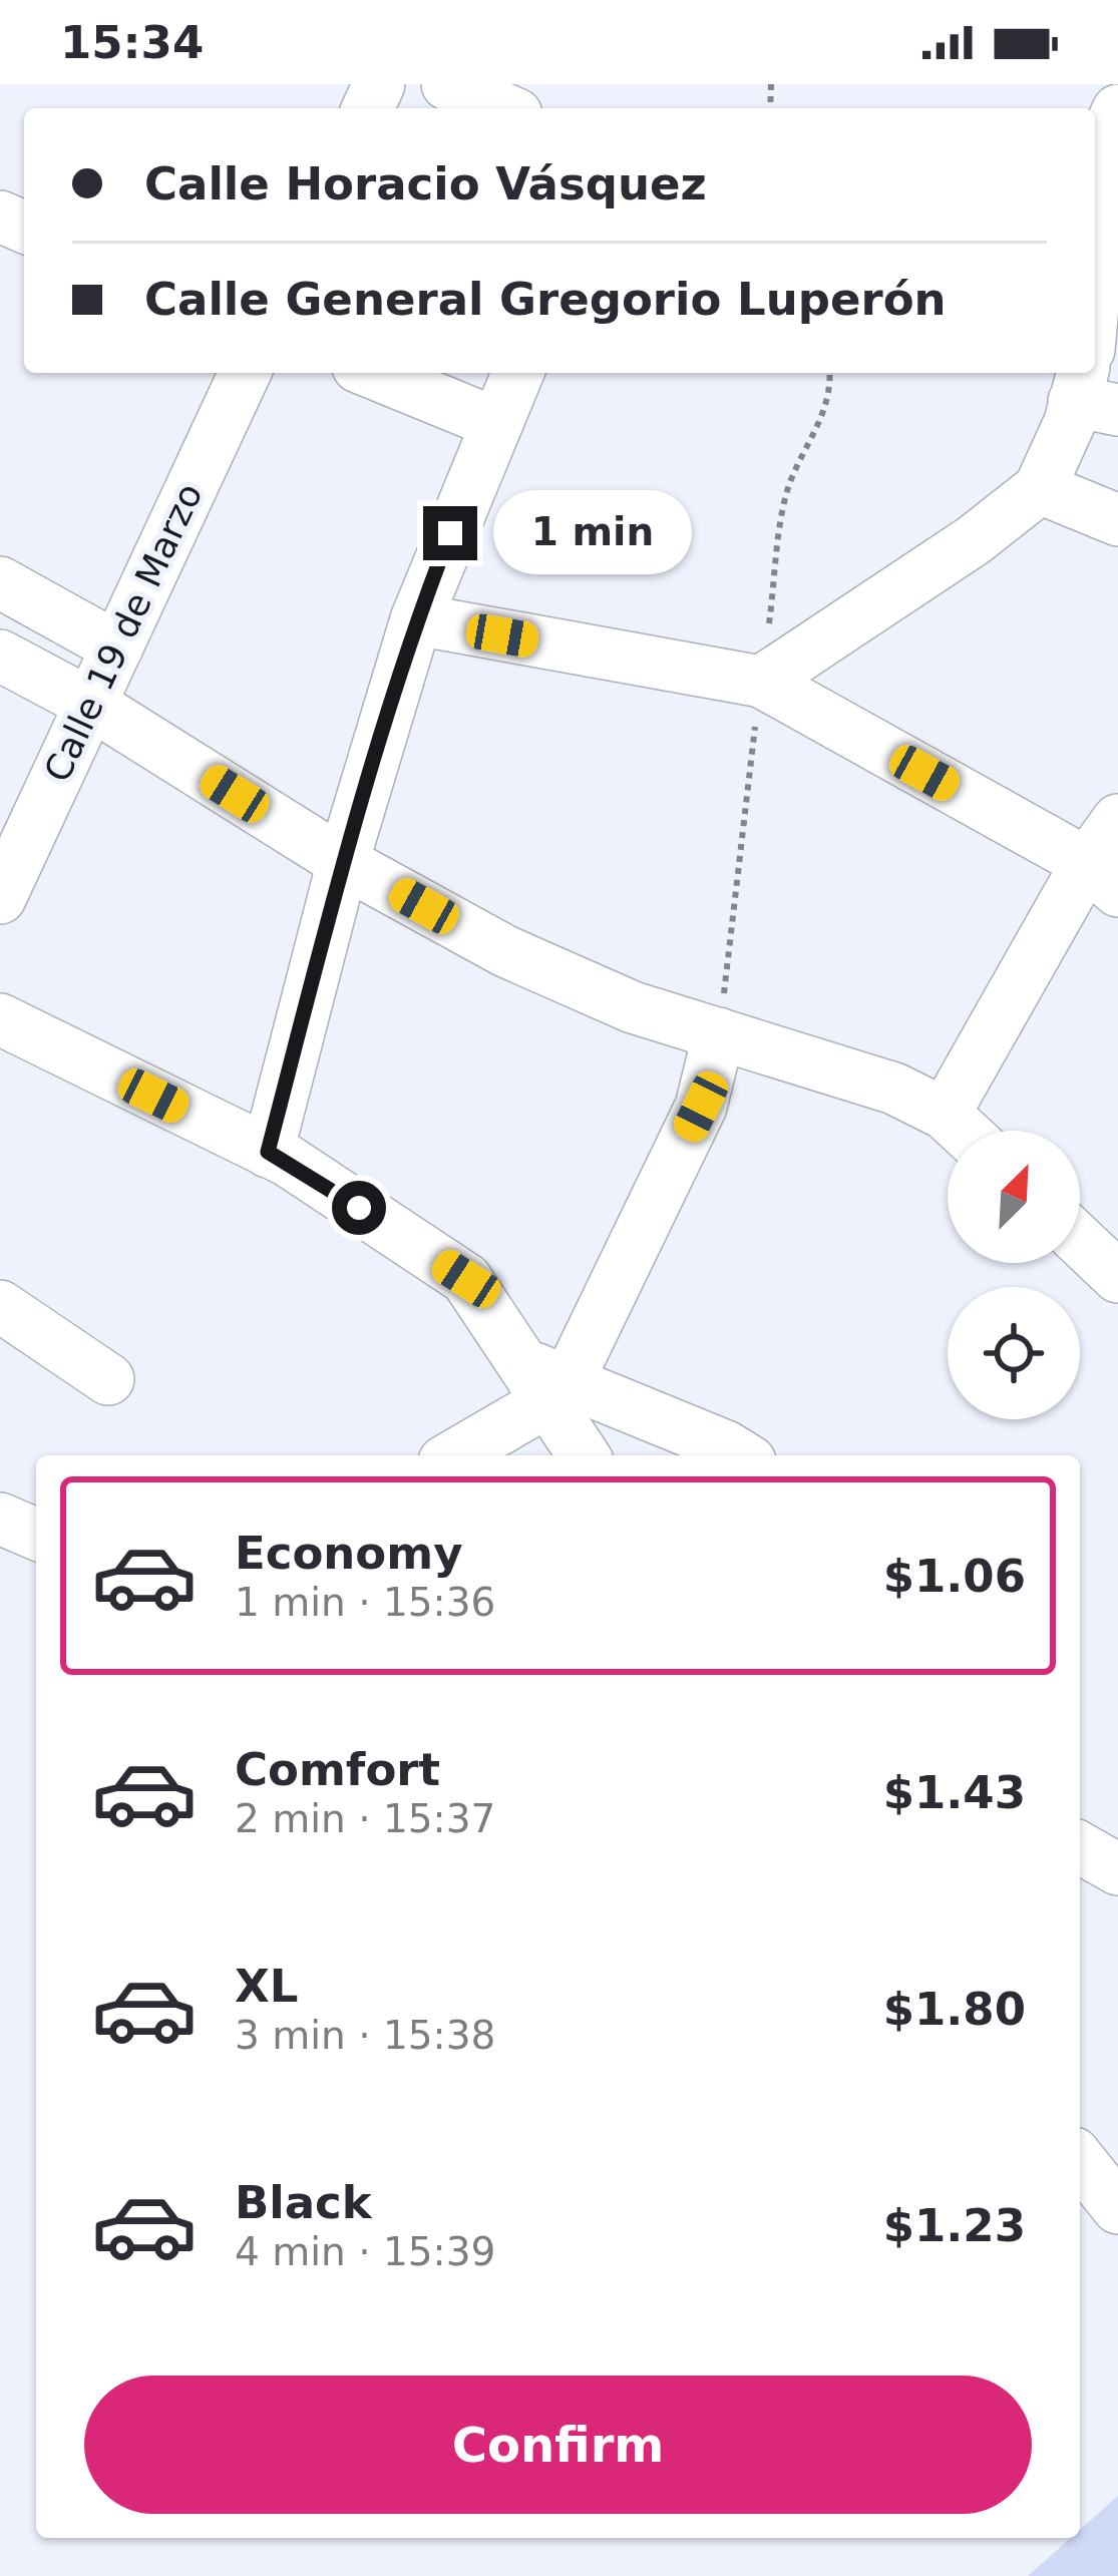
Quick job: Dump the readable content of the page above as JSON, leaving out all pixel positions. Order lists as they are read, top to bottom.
{
  "streets": {
    "street": ["Calle 19 de Marzo"]
  },
  "north": "top right",
  "page": {
    "status": "15:34",
    "banner": ["Calle Horacio Vásquez", "Calle General Gregorio Luperón"],
    "bubble": "1 min",
    "list": [
      {
        "name": "Economy",
        "note": "1 min · 15:36",
        "value": "$1.06"
      },
      {
        "name": "Comfort",
        "note": "2 min · 15:37",
        "value": "$1.43"
      },
      {
        "name": "XL",
        "note": "3 min · 15:38",
        "value": "$1.80"
      },
      {
        "name": "Black",
        "note": "4 min · 15:39",
        "value": "$1.23"
      }
    ],
    "buttons": "Confirm"
  }
}
